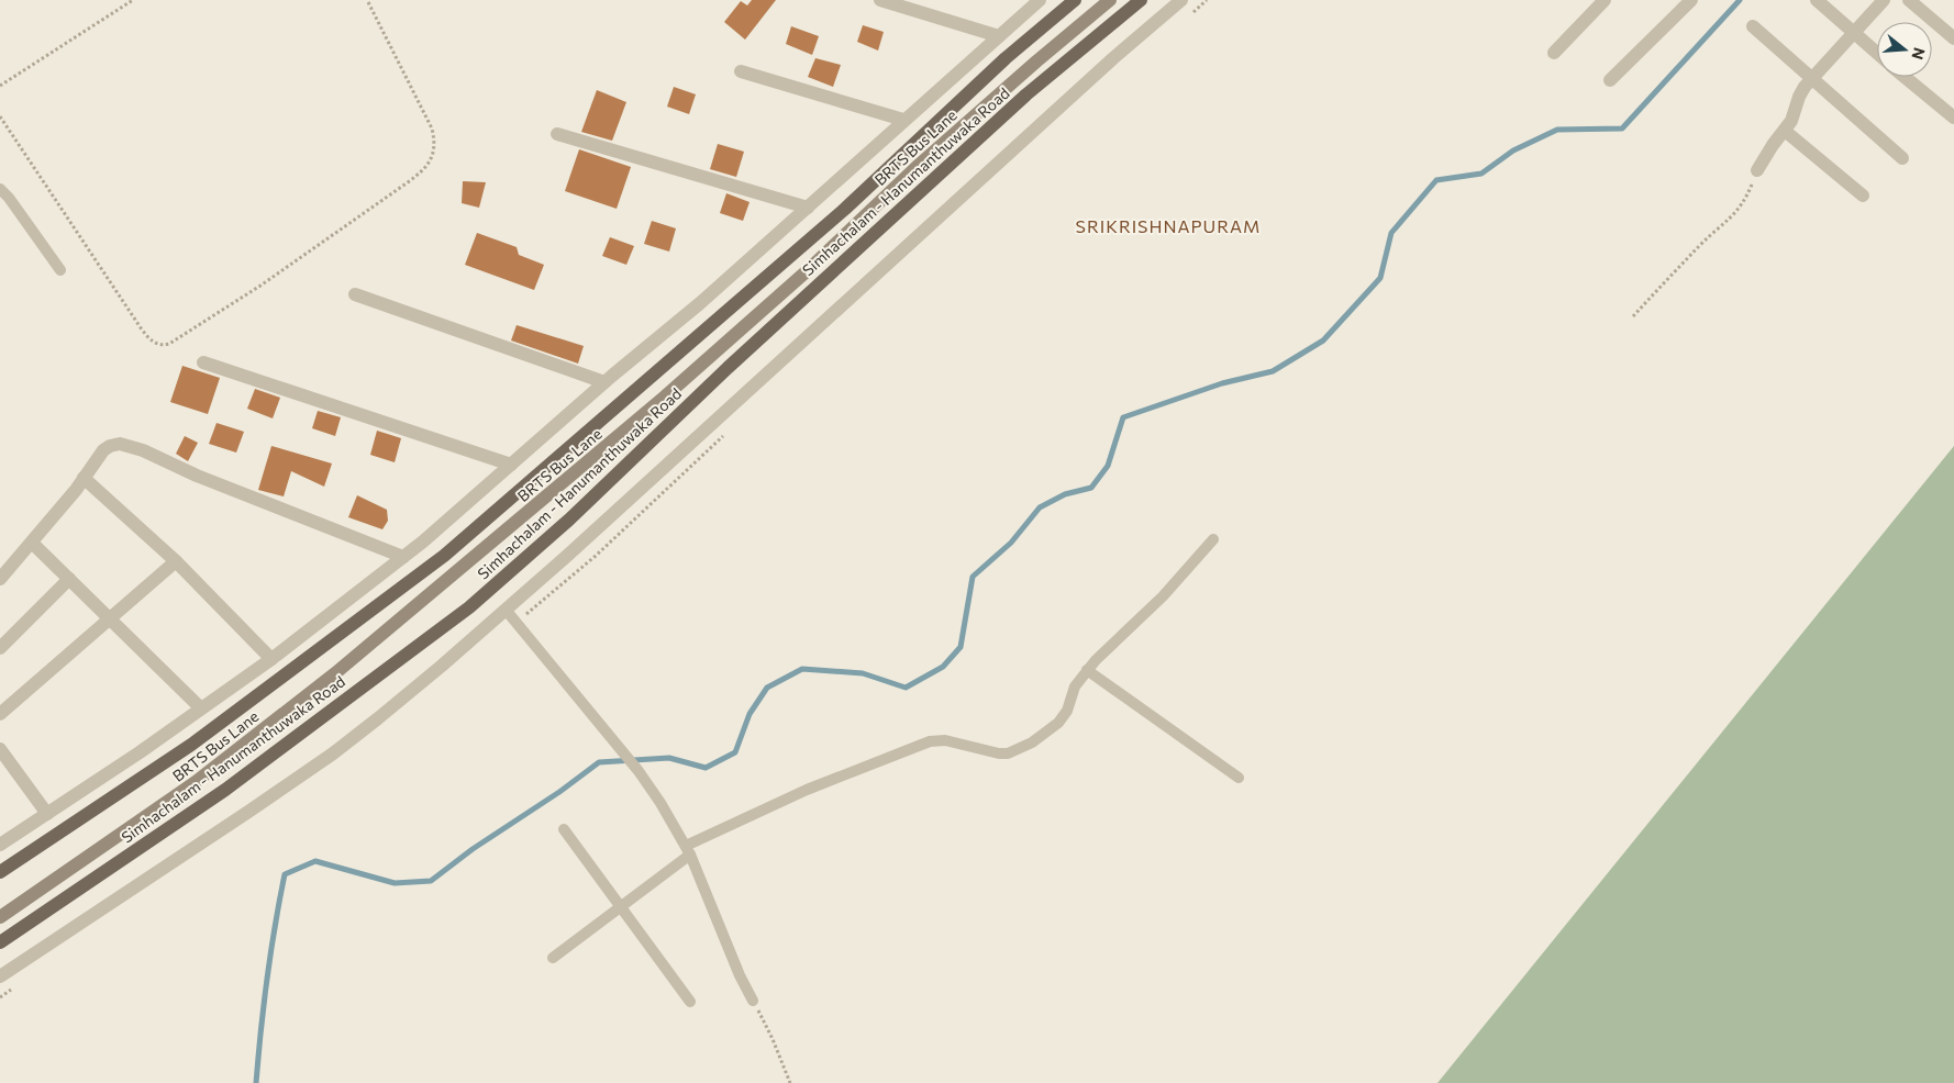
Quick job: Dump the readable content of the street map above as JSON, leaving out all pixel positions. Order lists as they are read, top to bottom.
{
  "streets": {
    "main road": ["Simhachalam - Hanumanthuwaka Road"],
    "street": ["BRTS Bus Lane"]
  },
  "districts": ["SRIKRISHNAPURAM"],
  "north": "right"
}
